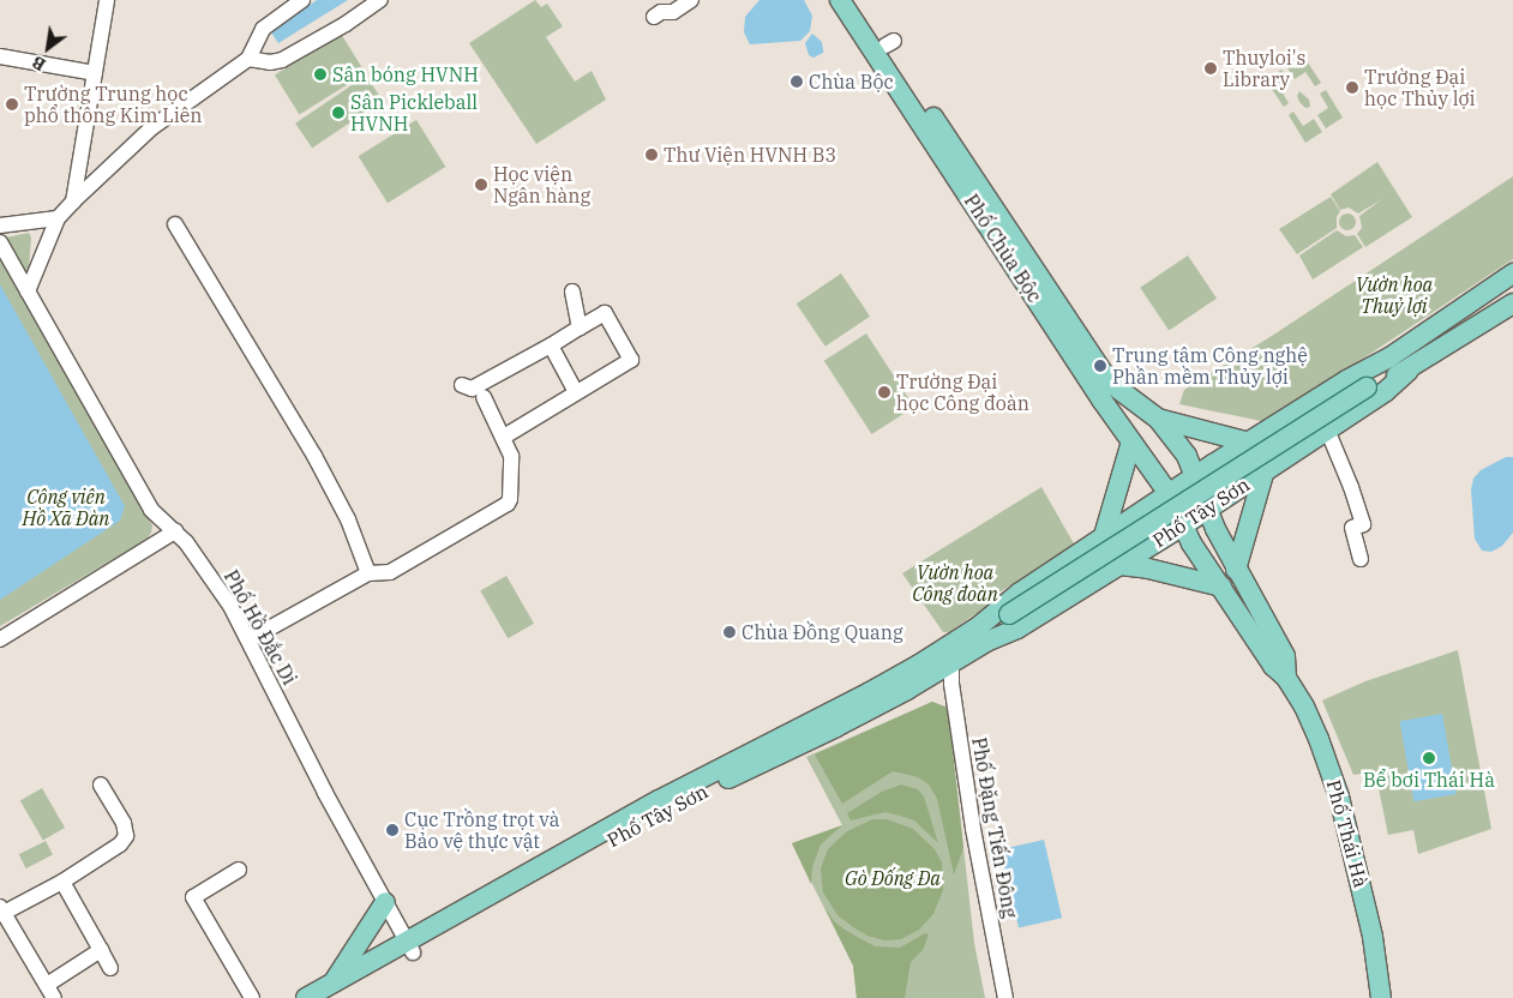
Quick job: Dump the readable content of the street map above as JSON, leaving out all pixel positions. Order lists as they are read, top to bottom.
{
  "streets": {
    "main road": ["Phố Chùa Bộc", "Phố Tây Sơn", "Phố Thái Hà"],
    "street": ["Phố Hồ Đắc Di", "Phố Đặng Tiến Đông"]
  },
  "crossings": [
    ["Phố Chùa Bộc", "Phố Tây Sơn"],
    ["Phố Chùa Bộc", "Phố Thái Hà"],
    ["Phố Tây Sơn", "Phố Hồ Đắc Di"],
    ["Phố Tây Sơn", "Phố Đặng Tiến Đông"],
    ["Phố Tây Sơn", "Phố Thái Hà"]
  ],
  "parks": [
    "Vườn hoa Thuỷ lợi",
    "Công viên Hồ Xã Đàn",
    "Vườn hoa Công đoàn",
    "Gò Đống Đa"
  ],
  "places": [
    "Thuyloi's Library",
    "Sân bóng HVNH",
    "Chùa Bộc",
    "Trường Đại học Thủy lợi",
    "Trường Trung học phổ thông Kim Liên",
    "Sân Pickleball HVNH",
    "Thư Viện HVNH B3",
    "Học viện Ngân hàng",
    "Trung tâm Công nghệ Phần mềm Thủy lợi",
    "Trường Đại học Công đoàn",
    "Chùa Đồng Quang",
    "Bể bơi Thái Hà",
    "Cục Trồng trọt và Bảo vệ thực vật"
  ],
  "north": "bottom left"
}
